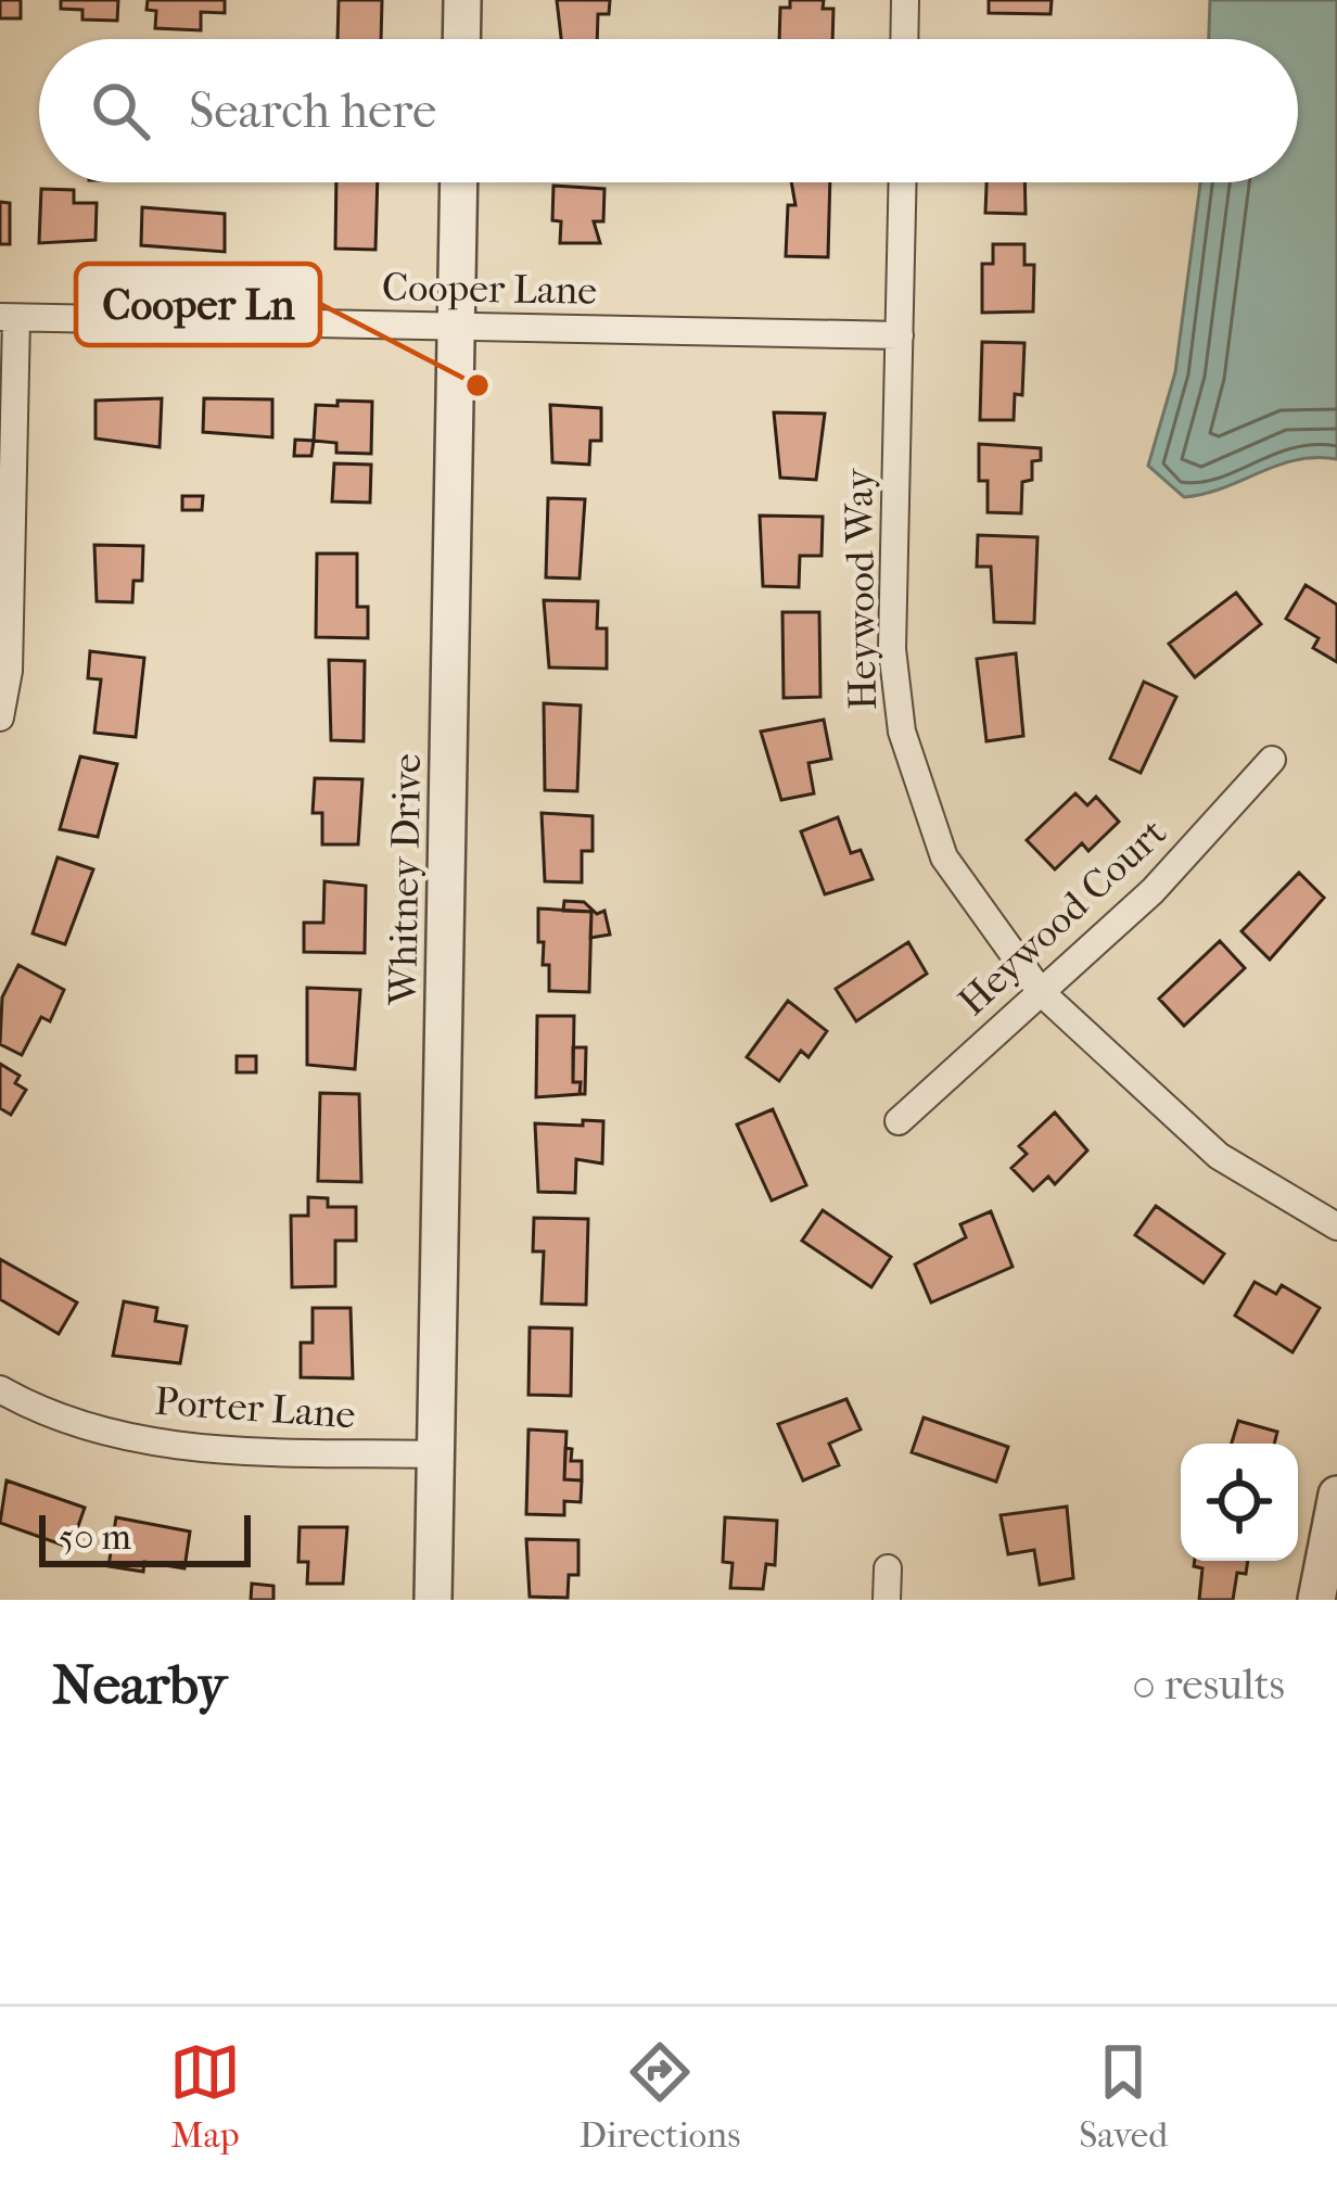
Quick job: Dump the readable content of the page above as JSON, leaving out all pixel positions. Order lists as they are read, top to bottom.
{
  "streets": {
    "street": [
      "Cooper Lane",
      "Heywood Way",
      "Whitney Drive",
      "Heywood Court",
      "Porter Lane"
    ]
  },
  "crossings": [
    ["Cooper Lane", "Heywood Way"],
    ["Cooper Lane", "Whitney Drive"],
    ["Heywood Way", "Heywood Court"],
    ["Whitney Drive", "Porter Lane"]
  ],
  "places": ["Cooper Ln"],
  "scale_bar": "50 m",
  "page": {
    "search": "Search here",
    "scale": "50 m",
    "heading": ["Nearby", "0 results"],
    "nav": ["Map", "Directions", "Saved"]
  }
}
